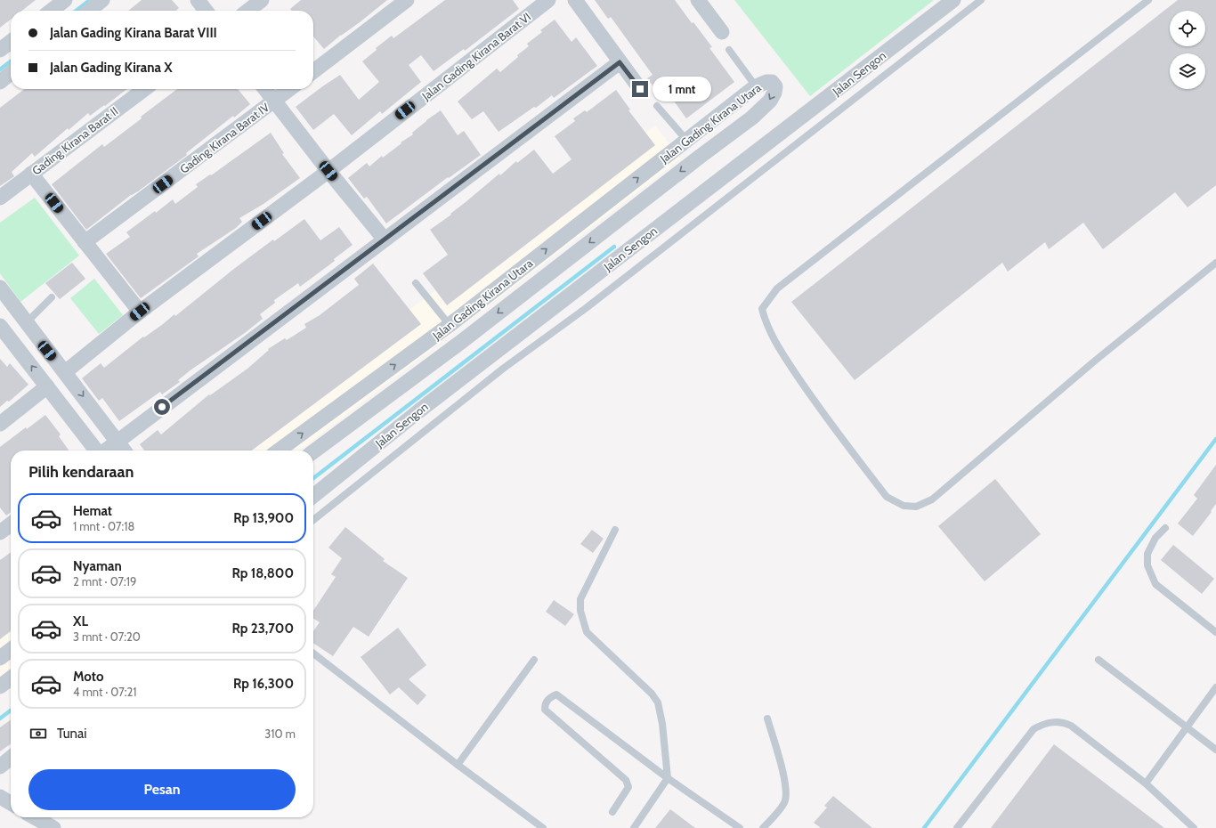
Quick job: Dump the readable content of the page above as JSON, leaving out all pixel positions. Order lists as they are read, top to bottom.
{
  "streets": {
    "street": [
      "Jalan Gading Kirana Barat VI",
      "Jalan Sengon",
      "Jalan Gading Kirana Utara",
      "Gading Kirana Barat IV",
      "Gading Kirana Barat II"
    ]
  },
  "page": {
    "banner": ["Jalan Gading Kirana Barat VIII", "Jalan Gading Kirana X"],
    "bubble": "1 mnt",
    "heading": "Pilih kendaraan",
    "list": [
      {
        "name": "Hemat",
        "note": "1 mnt · 07:18",
        "value": "Rp 13,900"
      },
      {
        "name": "Nyaman",
        "note": "2 mnt · 07:19",
        "value": "Rp 18,800"
      },
      {
        "name": "XL",
        "note": "3 mnt · 07:20",
        "value": "Rp 23,700"
      },
      {
        "name": "Moto",
        "note": "4 mnt · 07:21",
        "value": "Rp 16,300"
      }
    ],
    "pay": ["Tunai", "310 m"],
    "buttons": "Pesan"
  }
}
